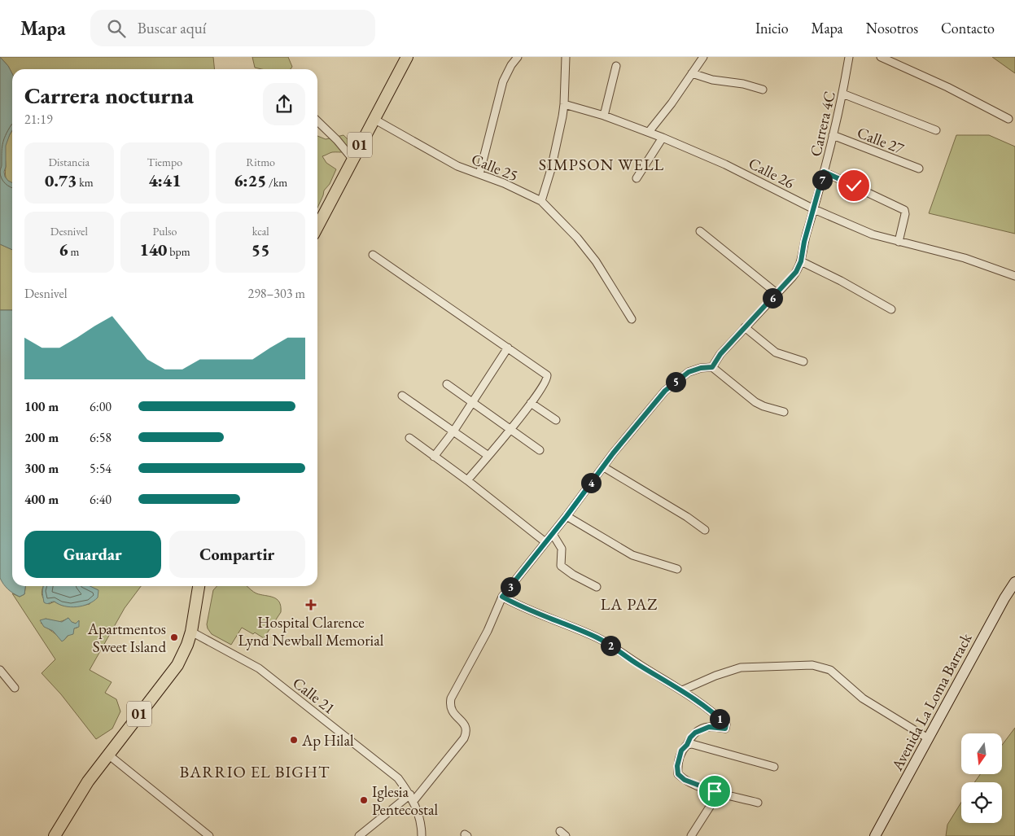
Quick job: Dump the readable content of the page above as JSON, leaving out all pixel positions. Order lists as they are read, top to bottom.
{
  "streets": {
    "highway": ["01"],
    "main road": ["Avenida La Loma Barrack"],
    "street": [
      "Carrera 4C",
      "Calle 27",
      "Calle 25",
      "Calle 26",
      "Calle 21"
    ]
  },
  "crossings": [
    ["Carrera 4C", "Calle 27"],
    ["Carrera 4C", "Calle 26"],
    ["01", "Calle 25"],
    ["01", "Calle 21"]
  ],
  "districts": ["SIMPSON WELL", "LA PAZ", "BARRIO EL BIGHT"],
  "places": {
    "health": ["Hospital Clarence Lynd Newball Memorial"],
    "other": ["Apartmentos Sweet Island", "Ap Hilal", "Iglesia Pentecostal"]
  },
  "north": "bottom",
  "page": {
    "header": "Mapa",
    "search": "Buscar aquí",
    "nav": [
      "Inicio",
      "Mapa",
      "Nosotros",
      "Contacto"
    ],
    "heading": ["Carrera nocturna", "21:19"],
    "stats": [
      ["Distancia", "0.73 km"],
      ["Tiempo", "4:41"],
      ["Ritmo", "6:25 /km"],
      ["Desnivel", "6 m"],
      ["Pulso", "140 bpm"],
      ["kcal", "55"]
    ],
    "pins": [
      "7",
      "6",
      "5",
      "4",
      "3",
      "2",
      "1"
    ],
    "chart": ["Desnivel", "298–303 m"],
    "list": [
      {
        "name": "100 m",
        "note": "6:00"
      },
      {
        "name": "200 m",
        "note": "6:58"
      },
      {
        "name": "300 m",
        "note": "5:54"
      },
      {
        "name": "400 m",
        "note": "6:40"
      }
    ],
    "buttons": ["Guardar", "Compartir"]
  }
}
